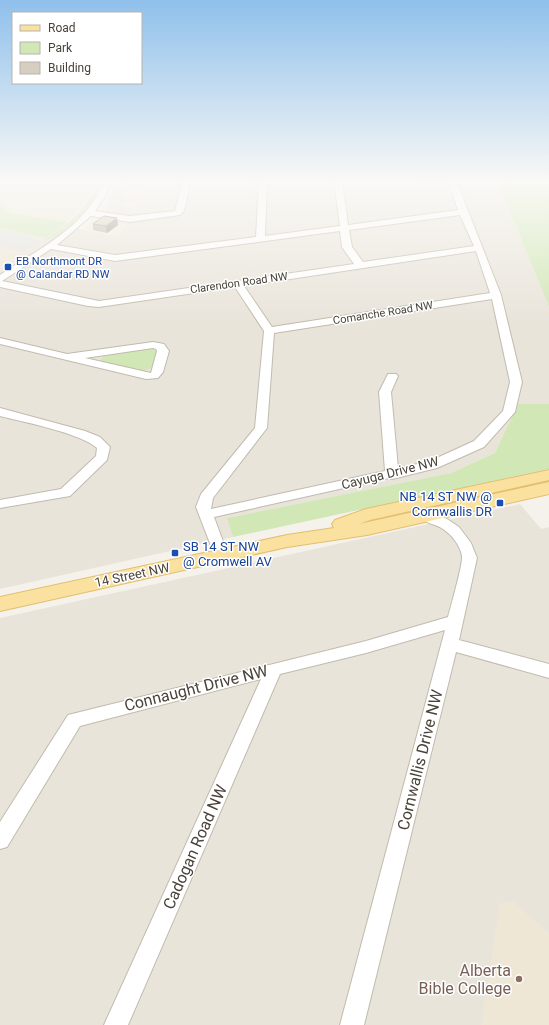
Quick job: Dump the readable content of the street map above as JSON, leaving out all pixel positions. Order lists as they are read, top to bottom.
{
  "streets": {
    "main road": ["14 Street NW"],
    "street": [
      "Clarendon Road NW",
      "Comanche Road NW",
      "Cayuga Drive NW",
      "Connaught Drive NW",
      "Cornwallis Drive NW",
      "Cadogan Road NW"
    ]
  },
  "crossings": [
    ["Clarendon Road NW", "Cayuga Drive NW"],
    ["Comanche Road NW", "Cayuga Drive NW"],
    ["14 Street NW", "Cornwallis Drive NW"],
    ["Connaught Drive NW", "Cornwallis Drive NW"],
    ["Connaught Drive NW", "Cadogan Road NW"]
  ],
  "places": {
    "transit": ["EB Northmont DR @ Calandar RD NW", "NB 14 ST NW @ Cornwallis DR", "SB 14 ST NW @ Cromwell AV"],
    "other": ["Alberta Bible College"]
  },
  "legend": ["Road", "Park", "Building"]
}
